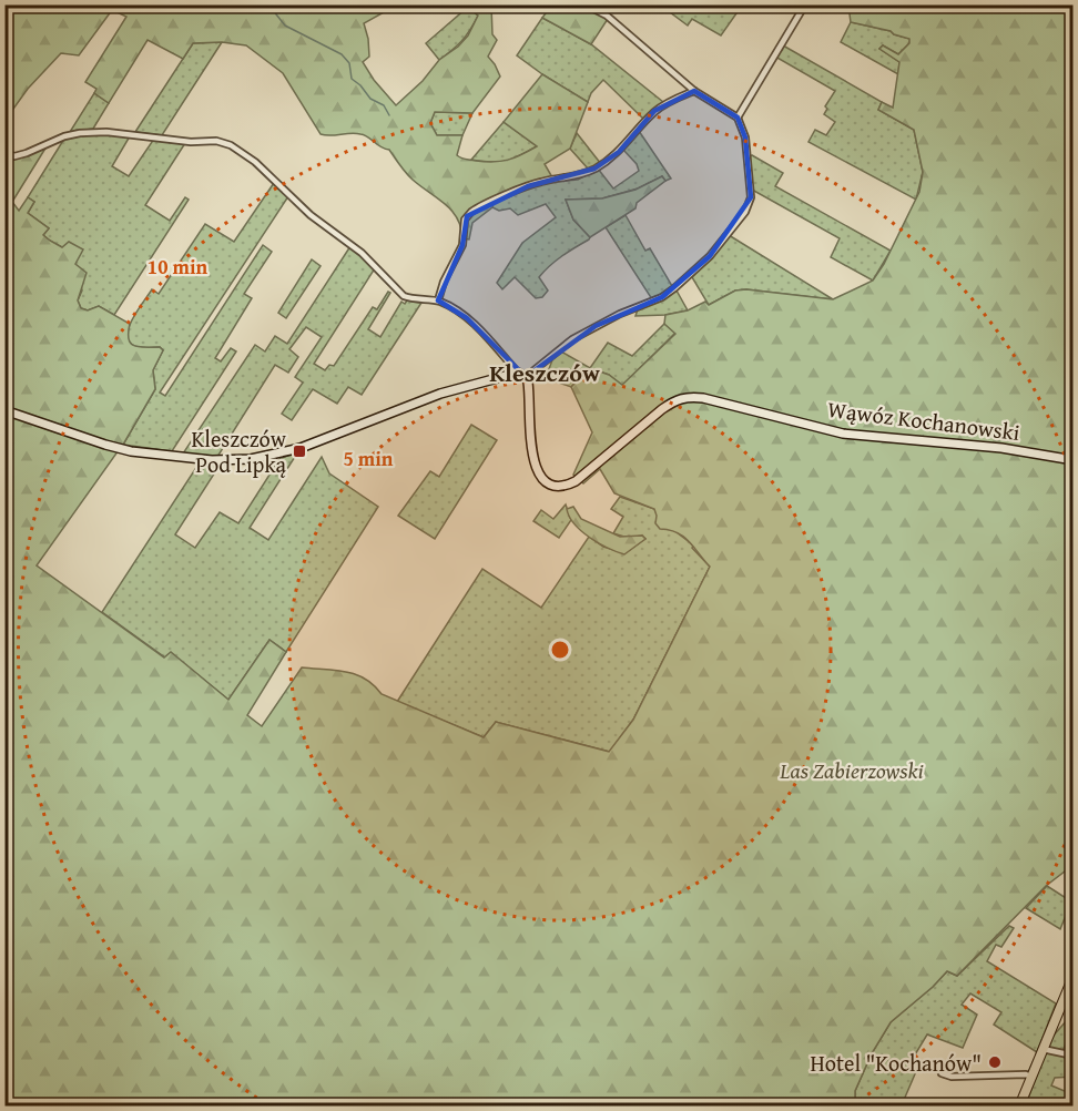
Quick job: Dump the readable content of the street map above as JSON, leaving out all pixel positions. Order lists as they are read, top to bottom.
{
  "streets": {
    "street": ["Wąwóz Kochanowski"]
  },
  "districts": ["Kleszczów"],
  "parks": ["Las Zabierzowski"],
  "places": {
    "transit": ["Kleszczów Pod Lipką"],
    "other": ["Hotel \"Kochanów\""]
  },
  "rings": ["10 min", "5 min"]
}
